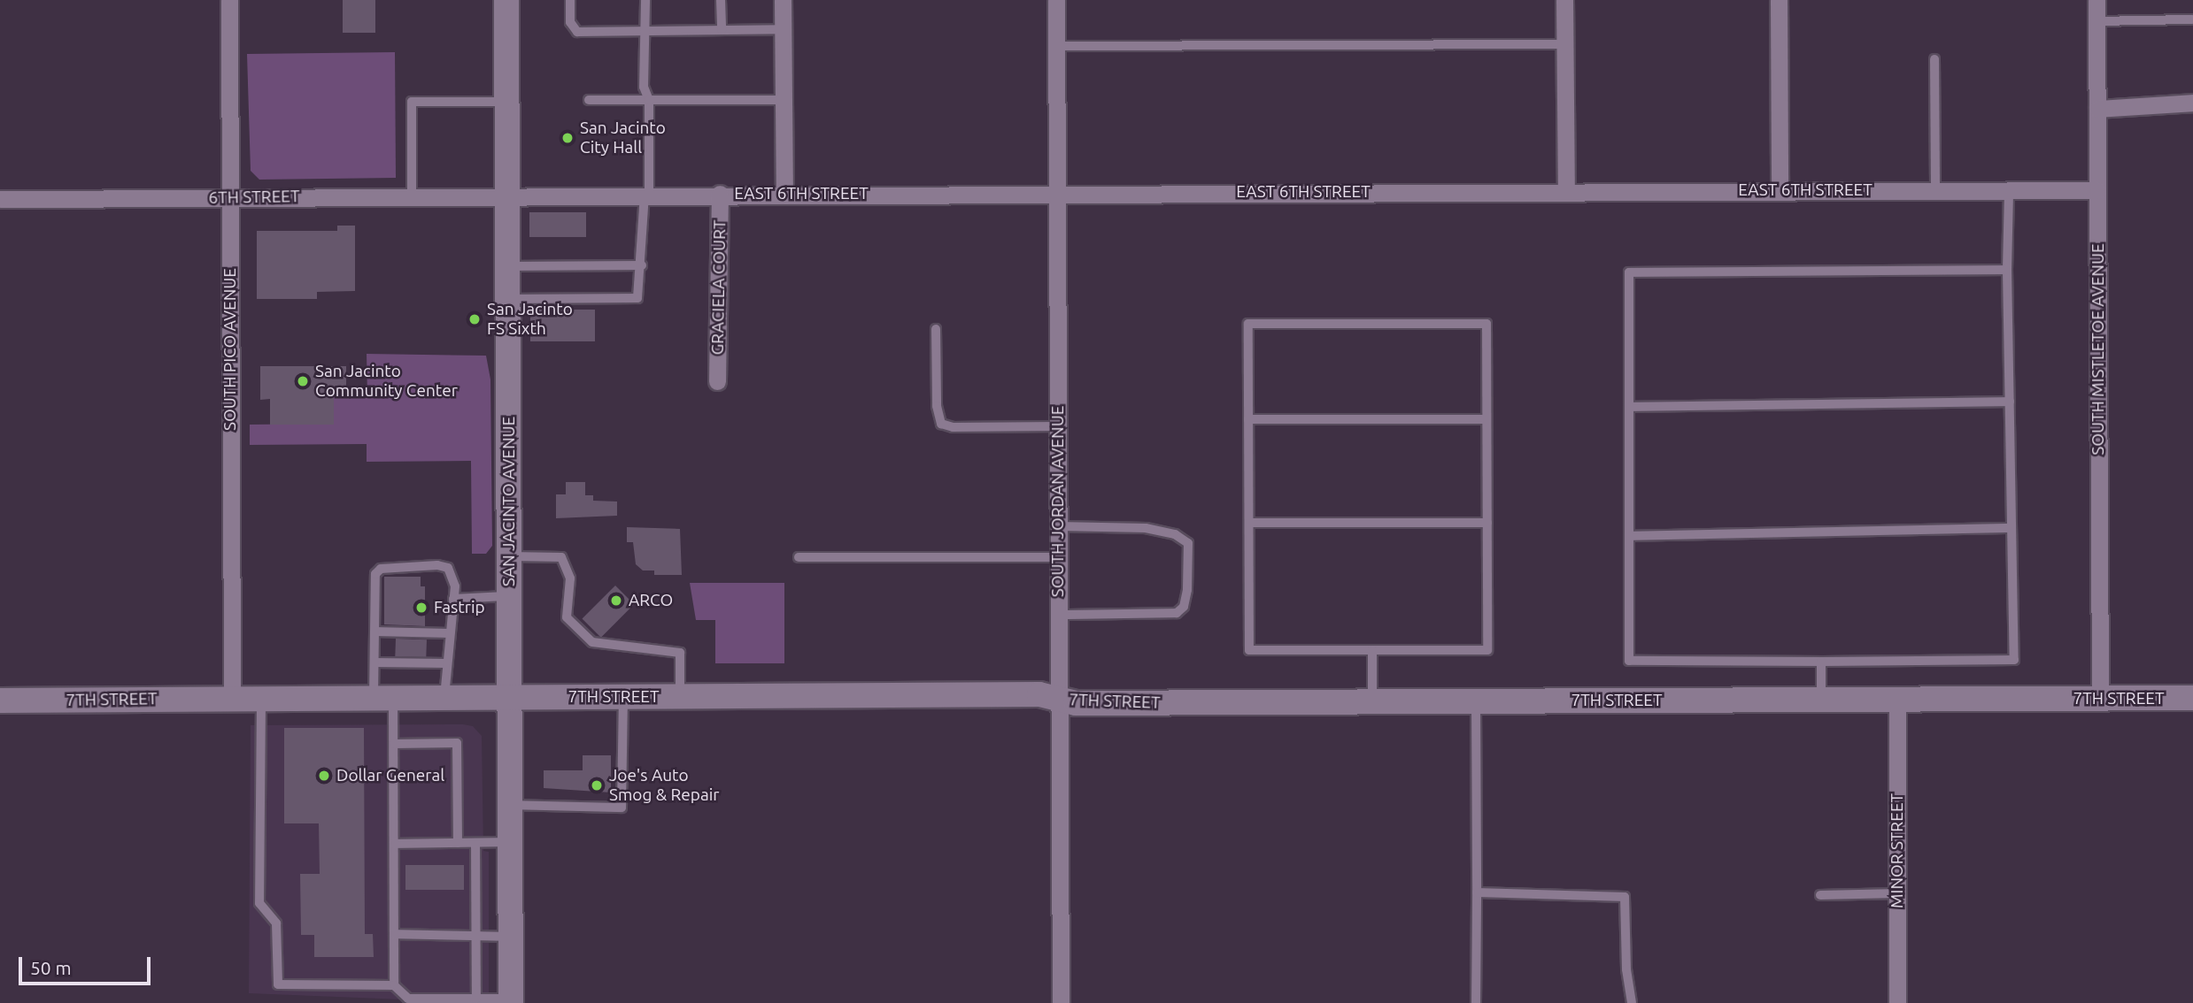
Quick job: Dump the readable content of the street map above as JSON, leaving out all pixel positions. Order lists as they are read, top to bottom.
{
  "streets": {
    "street": [
      "EAST 6TH STREET",
      "6TH STREET",
      "GRACIELA COURT",
      "SOUTH PICO AVENUE",
      "SOUTH MISTLETOE AVENUE",
      "SAN JACINTO AVENUE",
      "SOUTH JORDAN AVENUE",
      "7TH STREET",
      "MINOR STREET"
    ]
  },
  "crossings": [
    ["EAST 6TH STREET", "6TH STREET"],
    ["EAST 6TH STREET", "GRACIELA COURT"],
    ["EAST 6TH STREET", "SOUTH MISTLETOE AVENUE"],
    ["EAST 6TH STREET", "SAN JACINTO AVENUE"],
    ["EAST 6TH STREET", "SOUTH JORDAN AVENUE"],
    ["6TH STREET", "SOUTH PICO AVENUE"],
    ["6TH STREET", "SAN JACINTO AVENUE"],
    ["SOUTH PICO AVENUE", "7TH STREET"],
    ["SOUTH MISTLETOE AVENUE", "7TH STREET"],
    ["SAN JACINTO AVENUE", "7TH STREET"],
    ["SOUTH JORDAN AVENUE", "7TH STREET"],
    ["7TH STREET", "MINOR STREET"]
  ],
  "places": [
    "San Jacinto City Hall",
    "San Jacinto FS Sixth",
    "San Jacinto Community Center",
    "ARCO",
    "Fastrip",
    "Dollar General",
    "Joe's Auto Smog & Repair"
  ],
  "scale_bar": "50 m"
}
